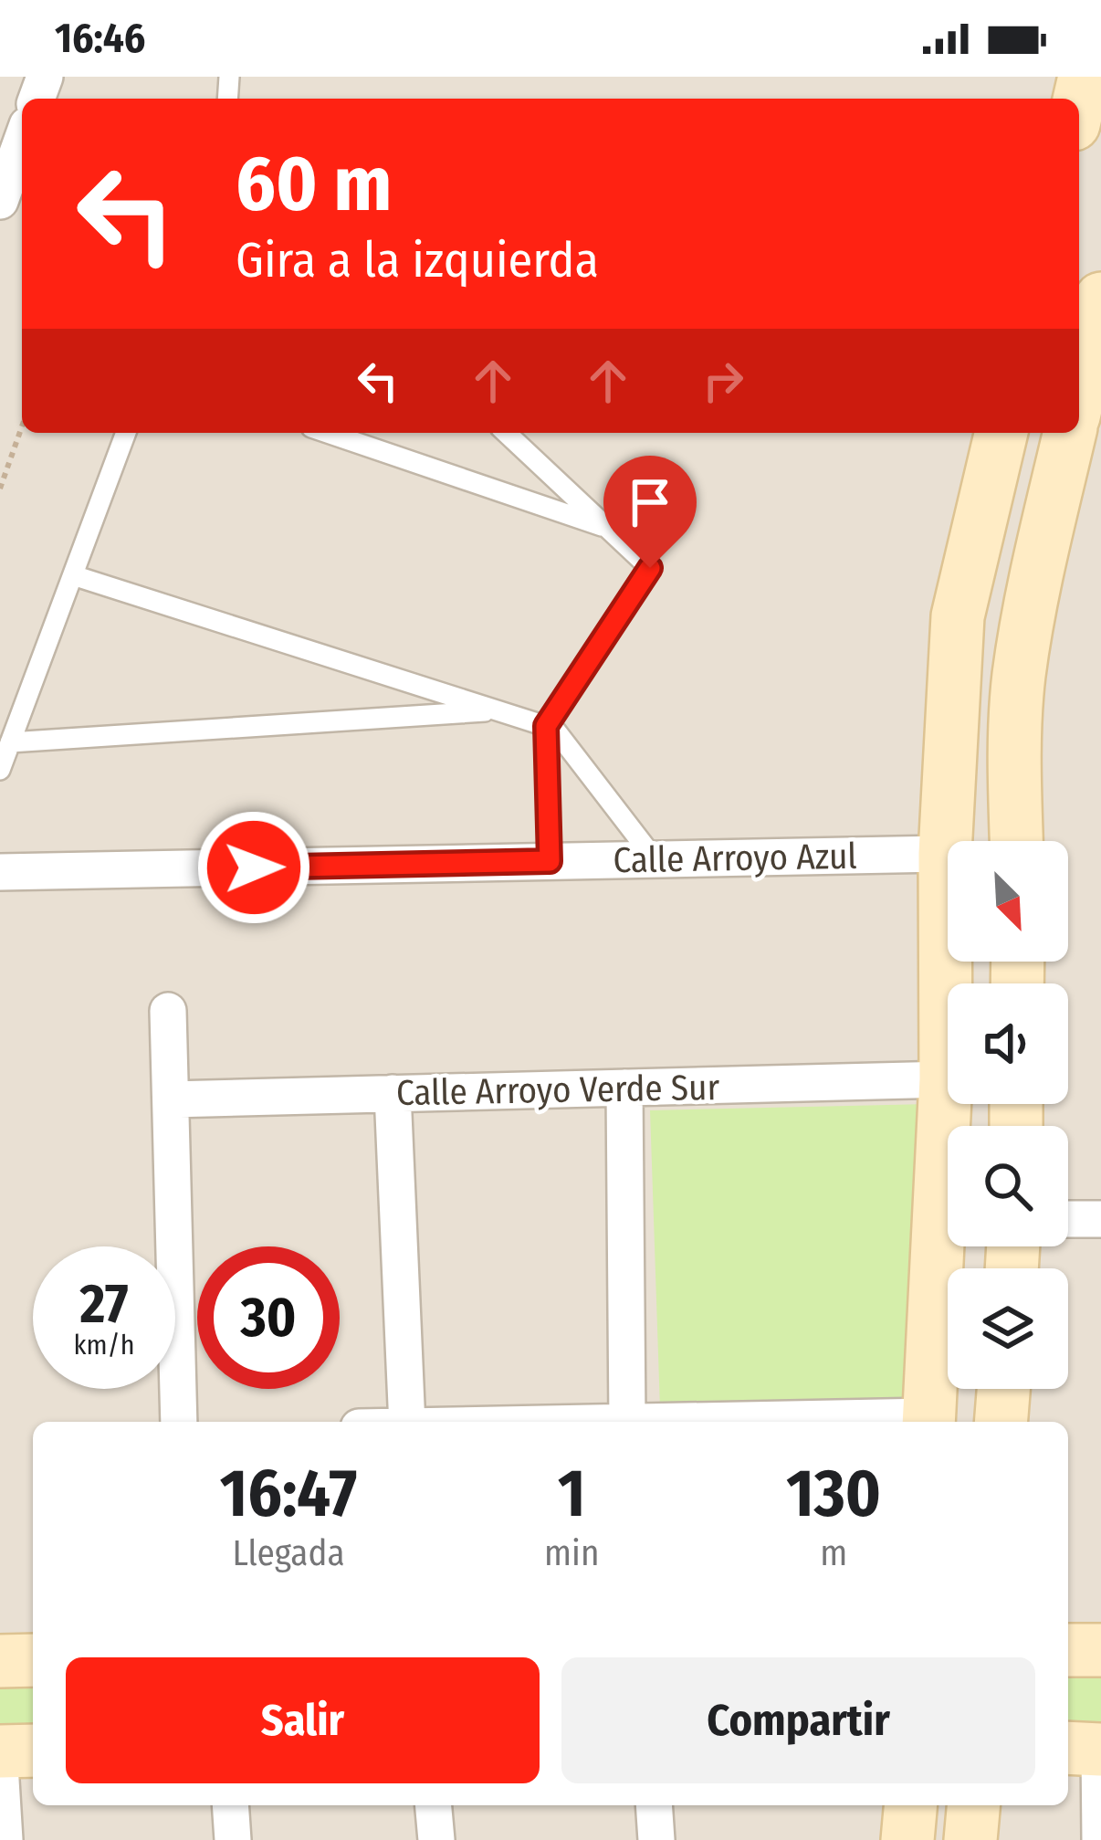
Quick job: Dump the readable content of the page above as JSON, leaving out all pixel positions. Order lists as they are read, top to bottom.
{
  "streets": {
    "street": ["Calle Arroyo Azul", "Calle Arroyo Verde Sur"]
  },
  "north": "bottom right",
  "page": {
    "status": "16:46",
    "turn": ["60 m", "Gira a la izquierda"],
    "speed": "27 km/h",
    "limit": "30",
    "eta": [
      "16:47",
      "Llegada",
      "1",
      "min",
      "130",
      "m"
    ],
    "buttons": ["Salir", "Compartir"]
  }
}
